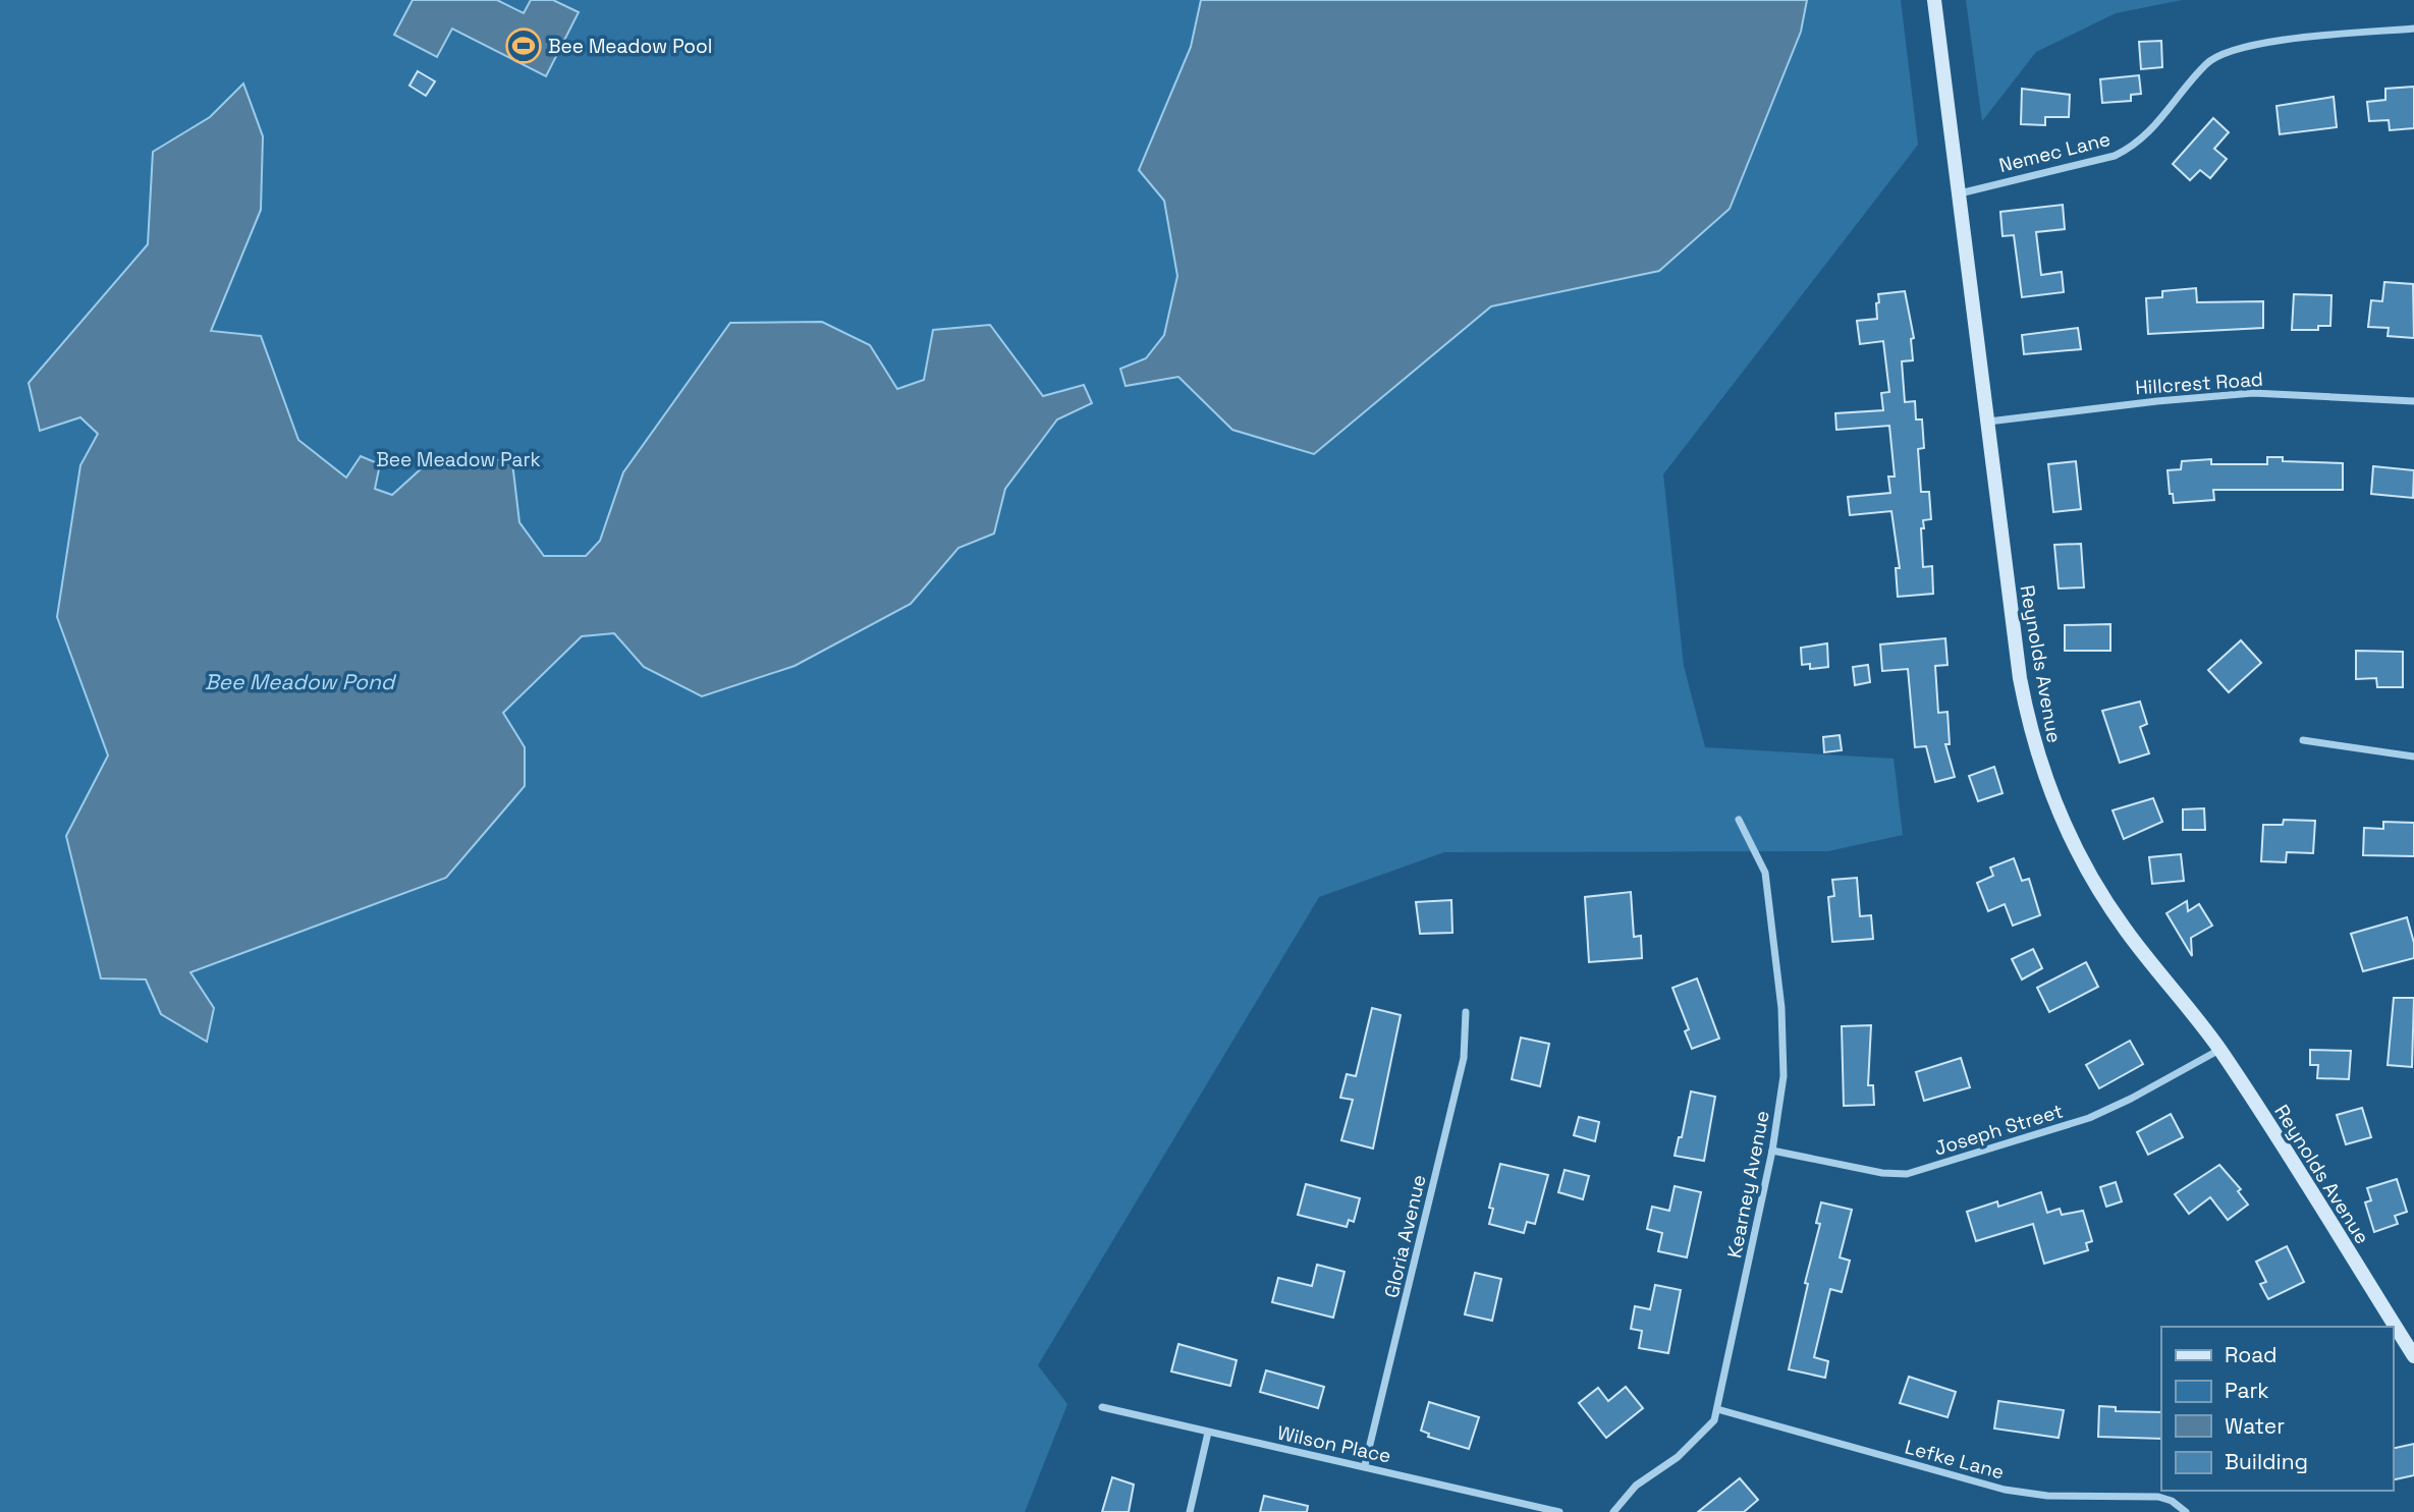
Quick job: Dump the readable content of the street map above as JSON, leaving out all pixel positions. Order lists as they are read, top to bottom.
{
  "streets": {
    "street": [
      "Nemec Lane",
      "Hillcrest Road",
      "Reynolds Avenue",
      "Joseph Street",
      "Kearney Avenue",
      "Gloria Avenue",
      "Wilson Place",
      "Lefke Lane"
    ]
  },
  "crossings": [
    ["Nemec Lane", "Reynolds Avenue"],
    ["Hillcrest Road", "Reynolds Avenue"],
    ["Reynolds Avenue", "Joseph Street"],
    ["Joseph Street", "Kearney Avenue"],
    ["Kearney Avenue", "Lefke Lane"],
    ["Gloria Avenue", "Wilson Place"]
  ],
  "water": ["Bee Meadow Pond"],
  "parks": ["Bee Meadow Park"],
  "places": {
    "sports": ["Bee Meadow Pool"]
  },
  "legend": [
    "Road",
    "Park",
    "Water",
    "Building"
  ]
}
